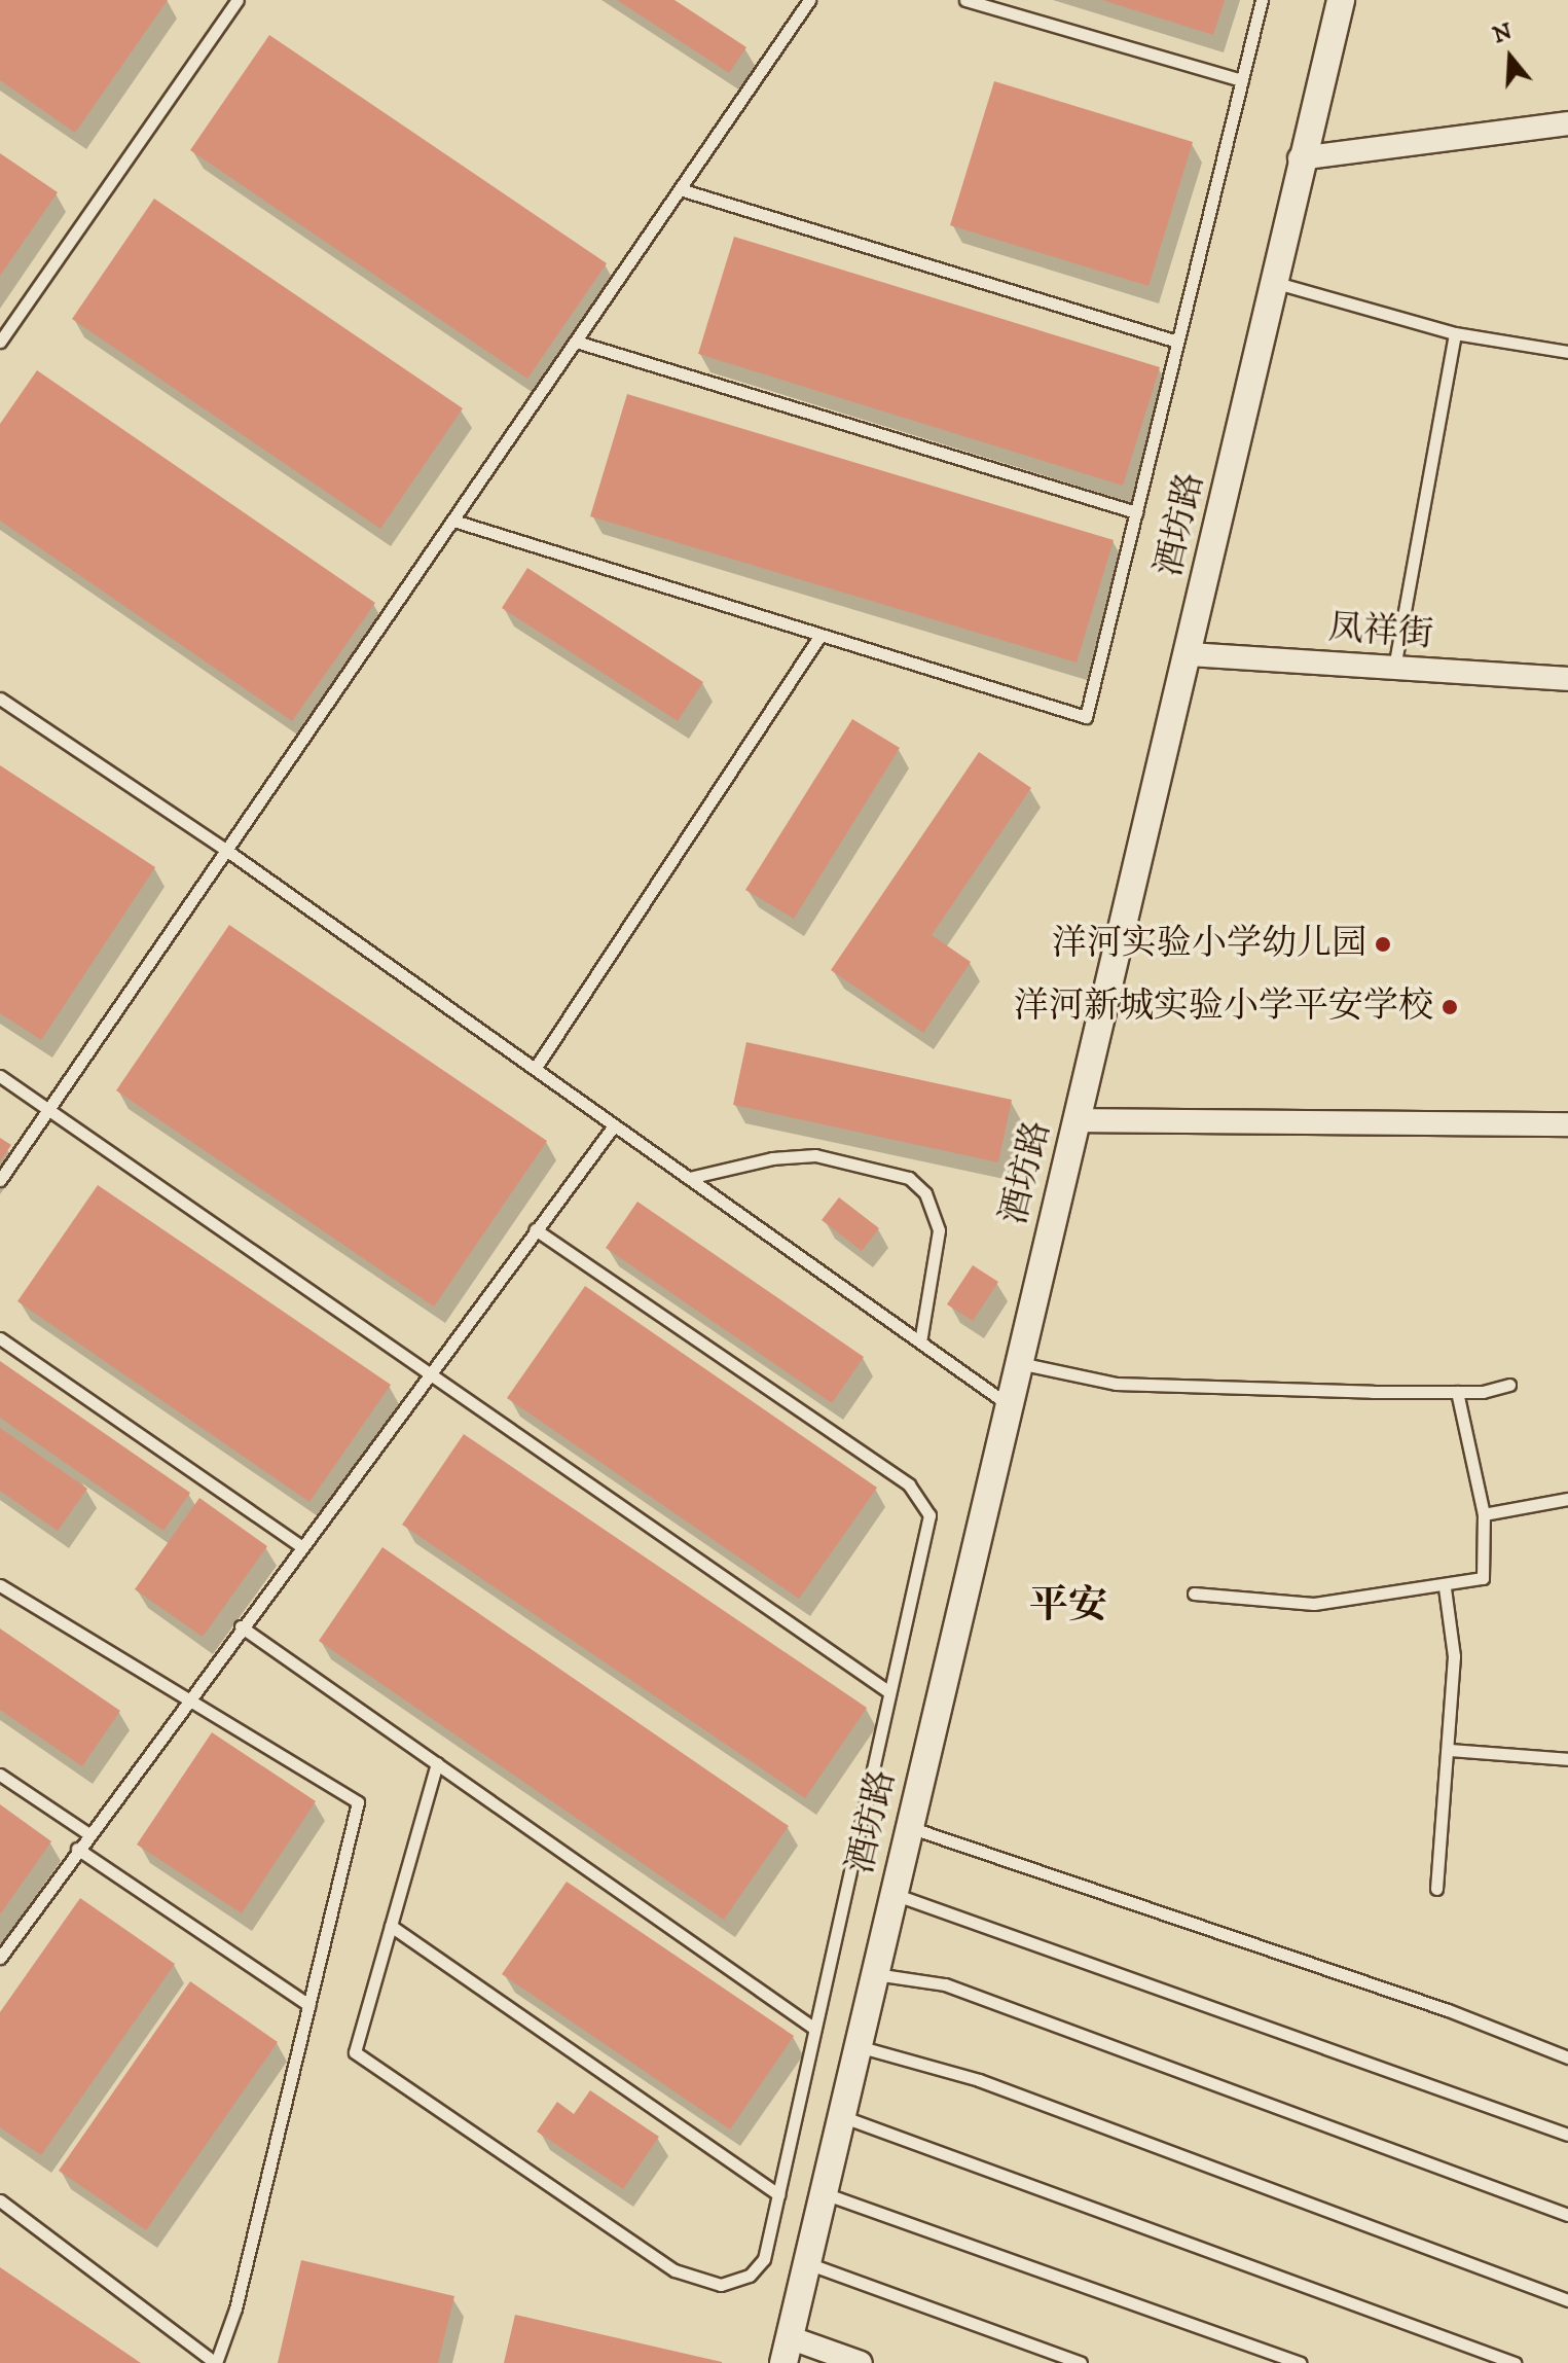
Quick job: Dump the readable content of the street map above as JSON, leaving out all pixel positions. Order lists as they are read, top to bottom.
{
  "streets": {
    "street": ["酒坊路", "凤祥街"]
  },
  "crossings": [
    ["酒坊路", "凤祥街"]
  ],
  "districts": ["平安"],
  "places": ["洋河实验小学幼儿园", "洋河新城实验小学平安学校"],
  "north": "top"
}
